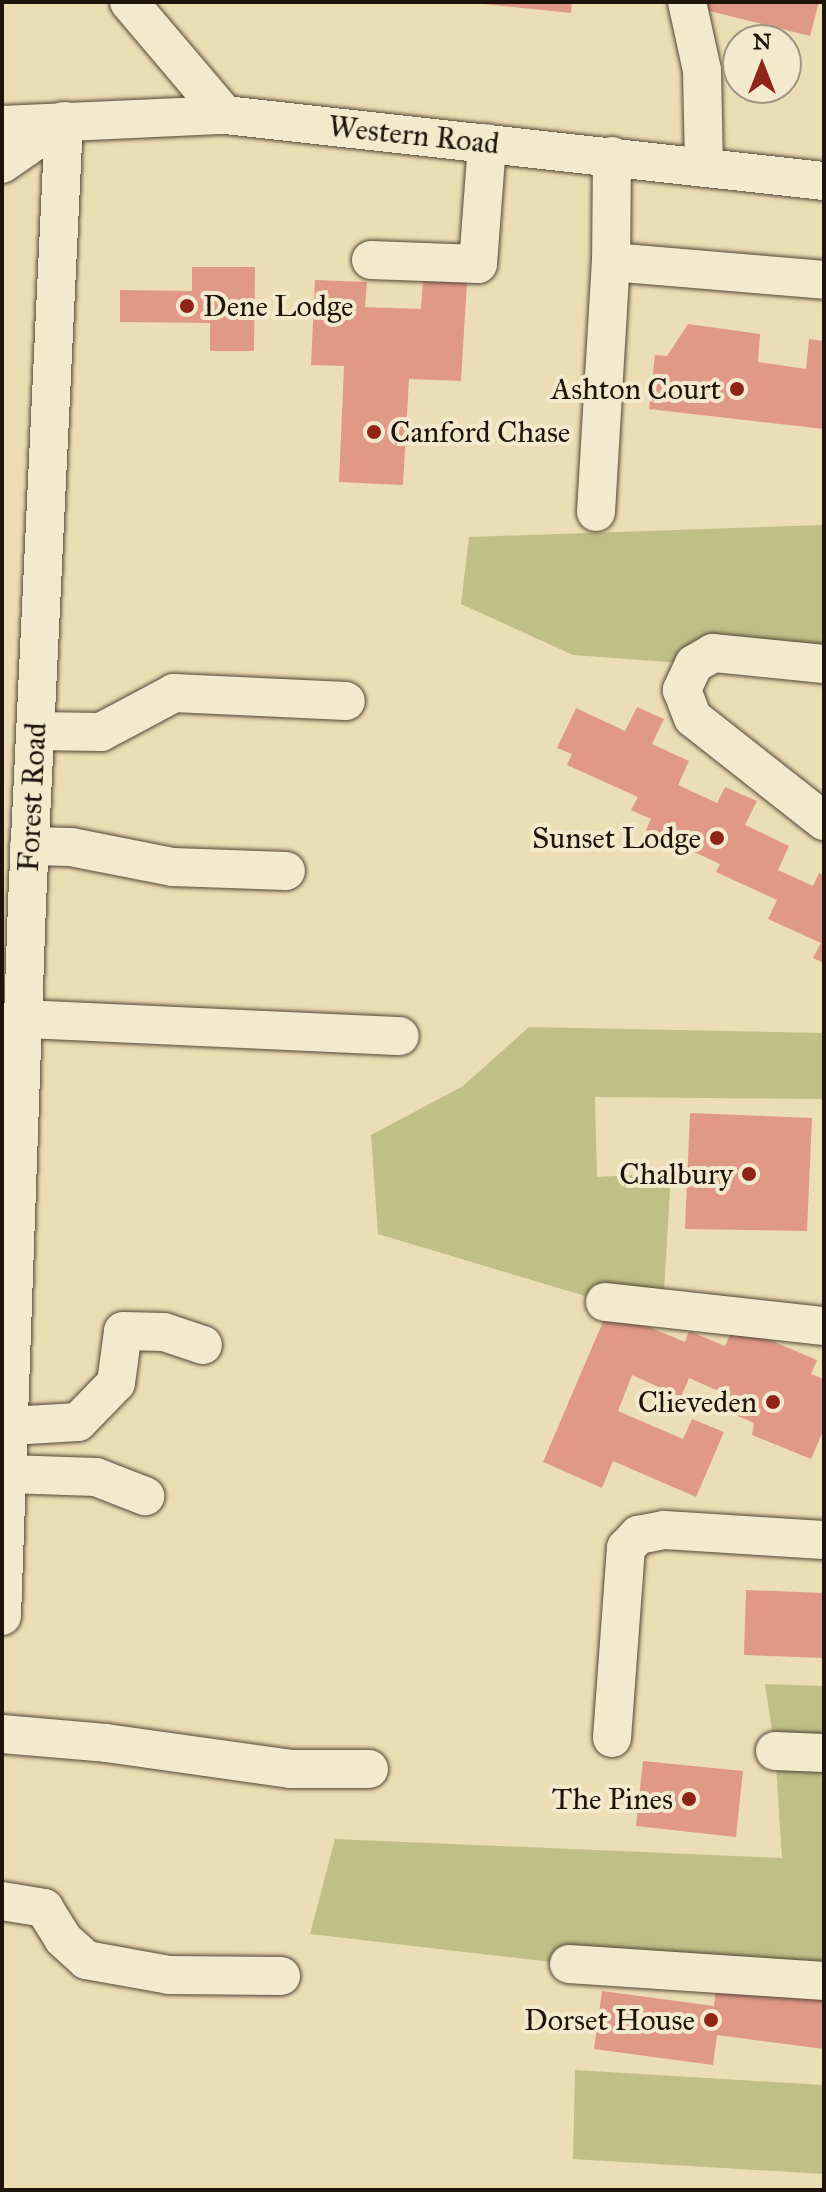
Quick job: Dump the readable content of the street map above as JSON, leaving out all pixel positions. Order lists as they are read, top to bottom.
{
  "streets": {
    "street": ["Western Road", "Forest Road"]
  },
  "crossings": [
    ["Western Road", "Forest Road"]
  ],
  "places": [
    "Dene Lodge",
    "Ashton Court",
    "Canford Chase",
    "Sunset Lodge",
    "Chalbury",
    "Clieveden",
    "The Pines",
    "Dorset House"
  ],
  "north": "top"
}
